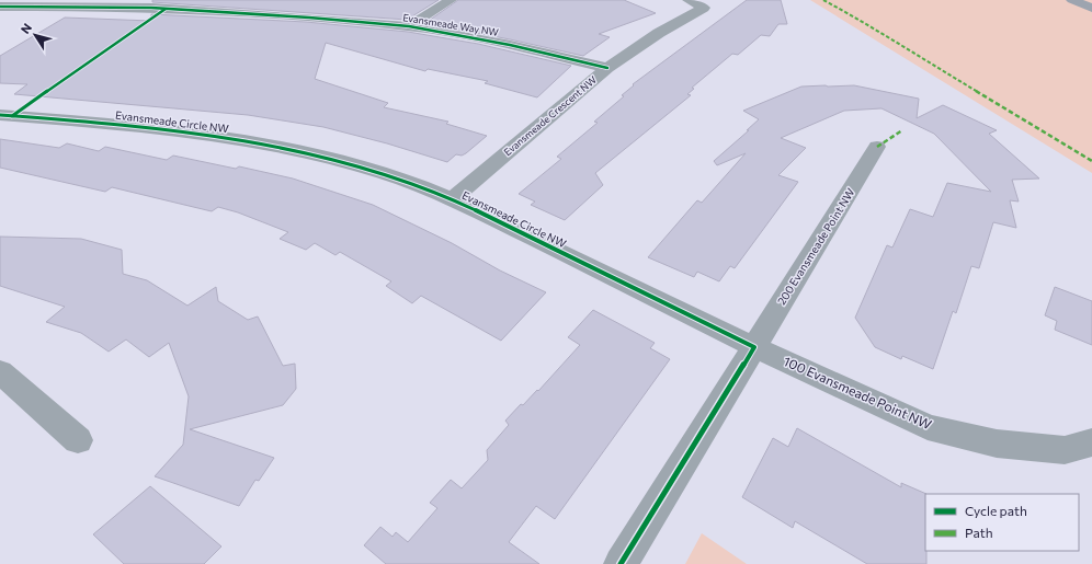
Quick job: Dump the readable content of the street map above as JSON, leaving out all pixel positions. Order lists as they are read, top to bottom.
{
  "streets": {
    "street": [
      "Evansmeade Way NW",
      "Evansmeade Crescent NW",
      "Evansmeade Circle NW",
      "200 Evansmeade Point NW",
      "100 Evansmeade Point NW"
    ]
  },
  "crossings": [
    ["Evansmeade Way NW", "Evansmeade Crescent NW"],
    ["Evansmeade Crescent NW", "Evansmeade Circle NW"],
    ["Evansmeade Circle NW", "200 Evansmeade Point NW"],
    ["Evansmeade Circle NW", "100 Evansmeade Point NW"],
    ["200 Evansmeade Point NW", "100 Evansmeade Point NW"]
  ],
  "legend": ["Cycle path", "Path"],
  "north": "top left"
}
